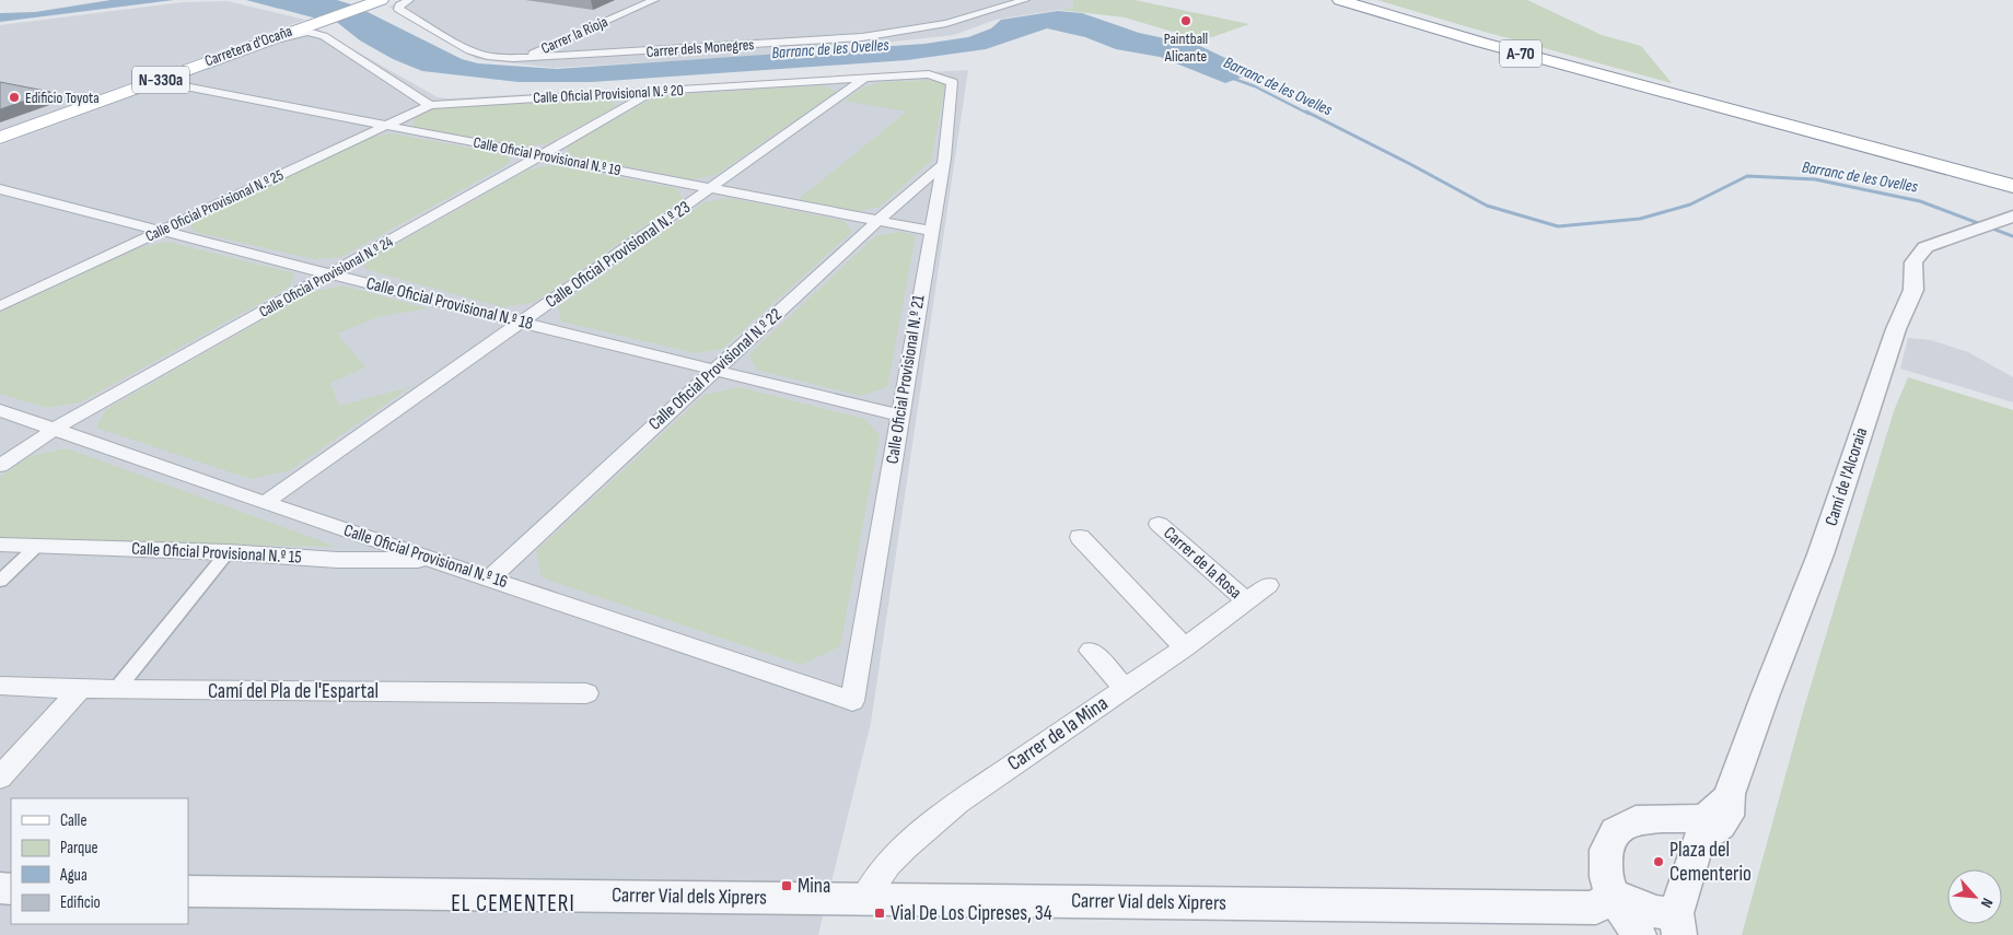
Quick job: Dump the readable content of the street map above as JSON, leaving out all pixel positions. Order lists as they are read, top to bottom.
{
  "streets": {
    "main road": ["Carretera d'Ocaña", "A-70", "N-330a"],
    "street": [
      "Carrer la Rioja",
      "Carrer dels Monegres",
      "Calle Oficial Provisional N.º 20",
      "Calle Oficial Provisional N.º 19",
      "Calle Oficial Provisional N.º 25",
      "Calle Oficial Provisional N.º 23",
      "Calle Oficial Provisional N.º 24",
      "Calle Oficial Provisional N.º 18",
      "Calle Oficial Provisional N.º 22",
      "Calle Oficial Provisional N.º 21",
      "Camí de l'Alcoraia",
      "Calle Oficial Provisional N.º 15",
      "Calle Oficial Provisional N.º 16",
      "Carrer de la Rosa",
      "Camí del Pla de l'Espartal",
      "Carrer de la Mina",
      "Carrer Vial dels Xiprers"
    ]
  },
  "crossings": [
    ["Carrer la Rioja", "Carrer dels Monegres"],
    ["Carretera d'Ocaña", "Calle Oficial Provisional N.º 19"],
    ["Calle Oficial Provisional N.º 20", "Calle Oficial Provisional N.º 25"],
    ["Calle Oficial Provisional N.º 20", "Calle Oficial Provisional N.º 23"],
    ["Calle Oficial Provisional N.º 20", "Calle Oficial Provisional N.º 24"],
    ["Calle Oficial Provisional N.º 20", "Calle Oficial Provisional N.º 21"],
    ["Calle Oficial Provisional N.º 19", "Calle Oficial Provisional N.º 25"],
    ["Calle Oficial Provisional N.º 19", "Calle Oficial Provisional N.º 23"],
    ["Calle Oficial Provisional N.º 19", "Calle Oficial Provisional N.º 24"],
    ["Calle Oficial Provisional N.º 19", "Calle Oficial Provisional N.º 22"],
    ["Calle Oficial Provisional N.º 19", "Calle Oficial Provisional N.º 21"],
    ["Calle Oficial Provisional N.º 25", "Calle Oficial Provisional N.º 18"],
    ["Calle Oficial Provisional N.º 23", "Calle Oficial Provisional N.º 18"],
    ["Calle Oficial Provisional N.º 23", "Calle Oficial Provisional N.º 16"],
    ["Calle Oficial Provisional N.º 24", "Calle Oficial Provisional N.º 18"],
    ["Calle Oficial Provisional N.º 24", "Calle Oficial Provisional N.º 16"],
    ["Calle Oficial Provisional N.º 18", "Calle Oficial Provisional N.º 22"],
    ["Calle Oficial Provisional N.º 18", "Calle Oficial Provisional N.º 21"],
    ["Calle Oficial Provisional N.º 22", "Calle Oficial Provisional N.º 21"],
    ["Calle Oficial Provisional N.º 22", "Calle Oficial Provisional N.º 16"],
    ["Calle Oficial Provisional N.º 21", "Calle Oficial Provisional N.º 16"],
    ["Camí de l'Alcoraia", "Carrer Vial dels Xiprers"],
    ["Calle Oficial Provisional N.º 15", "Calle Oficial Provisional N.º 16"],
    ["Carrer de la Rosa", "Carrer de la Mina"],
    ["Carrer de la Mina", "Carrer Vial dels Xiprers"]
  ],
  "districts": ["EL CEMENTERI"],
  "water": ["Barranc de les Ovelles"],
  "places": {
    "other": ["Paintball Alicante", "Edificio Toyota", "Plaza del Cementerio"],
    "transit": ["Mina", "Vial De Los Cipreses, 34"]
  },
  "legend": [
    "Calle",
    "Parque",
    "Agua",
    "Edificio"
  ],
  "north": "bottom right"
}
